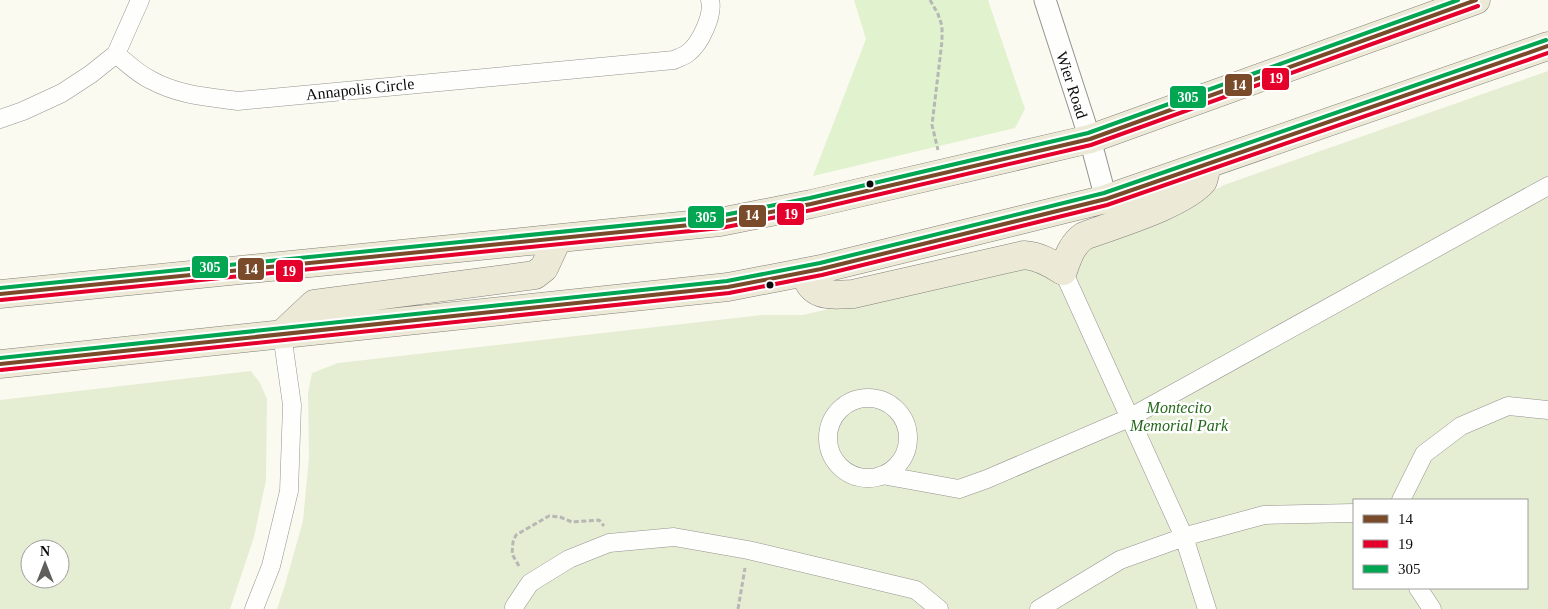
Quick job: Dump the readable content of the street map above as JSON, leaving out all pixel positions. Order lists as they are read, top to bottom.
{
  "streets": {
    "street": ["Wier Road", "Annapolis Circle"]
  },
  "parks": ["Montecito Memorial Park"],
  "lines": ["transit line 14", "transit line 305", "transit line 19"],
  "legend": ["14", "19", "305"],
  "north": "top"
}
